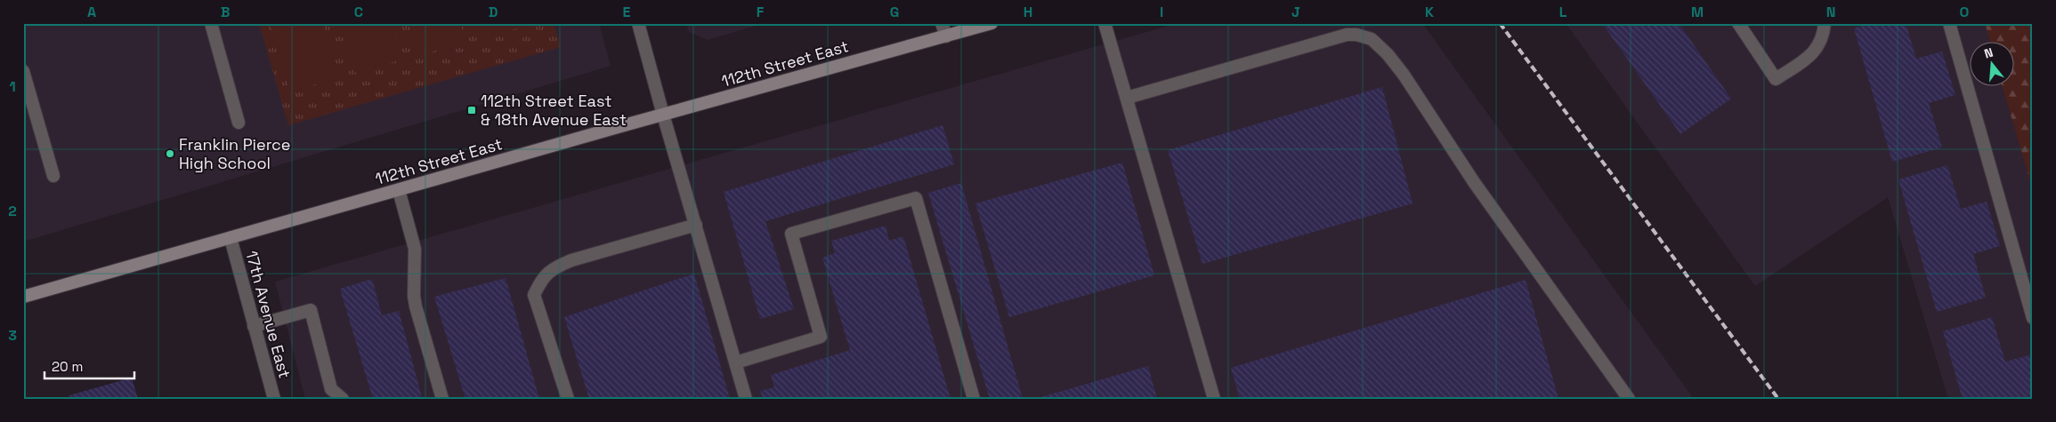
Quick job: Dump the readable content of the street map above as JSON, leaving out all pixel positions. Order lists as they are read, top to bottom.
{
  "streets": {
    "main road": ["112th Street East"],
    "street": ["17th Avenue East"]
  },
  "crossings": [
    ["112th Street East", "17th Avenue East"]
  ],
  "places": {
    "transit": ["112th Street East & 18th Avenue East"],
    "other": ["Franklin Pierce High School"]
  },
  "scale_bar": "20 m",
  "north": "top",
  "grid": {
    "columns": [
      "A",
      "B",
      "C",
      "D",
      "E",
      "F",
      "G",
      "H",
      "I",
      "J",
      "K",
      "L",
      "M",
      "N",
      "O"
    ],
    "rows": ["1", "2", "3"]
  }
}
